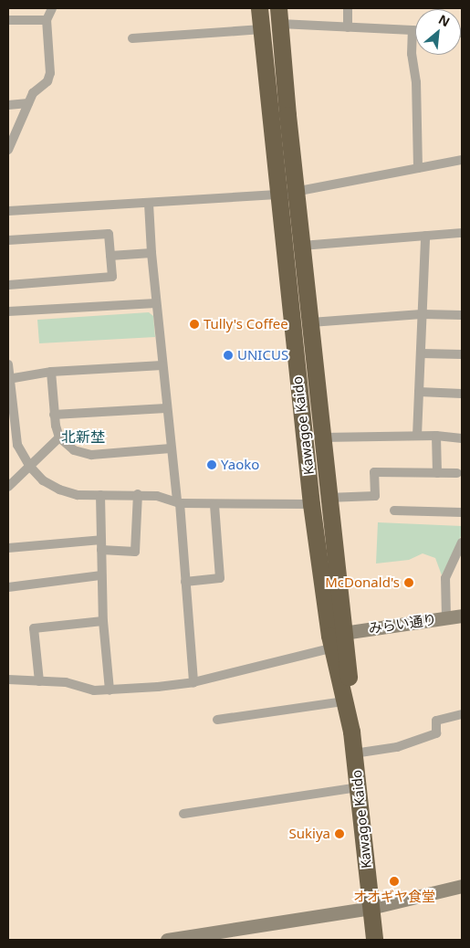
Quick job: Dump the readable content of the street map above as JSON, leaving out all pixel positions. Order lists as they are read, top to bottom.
{
  "streets": {
    "highway": ["Kawagoe Kaido"],
    "main road": ["みらい通り"]
  },
  "crossings": [
    ["Kawagoe Kaido", "みらい通り"]
  ],
  "districts": ["北新埜"],
  "places": [
    "Tully's Coffee",
    "UNICUS",
    "Yaoko",
    "McDonald's",
    "Sukiya",
    "オオギヤ食堂"
  ],
  "north": "top right"
}
